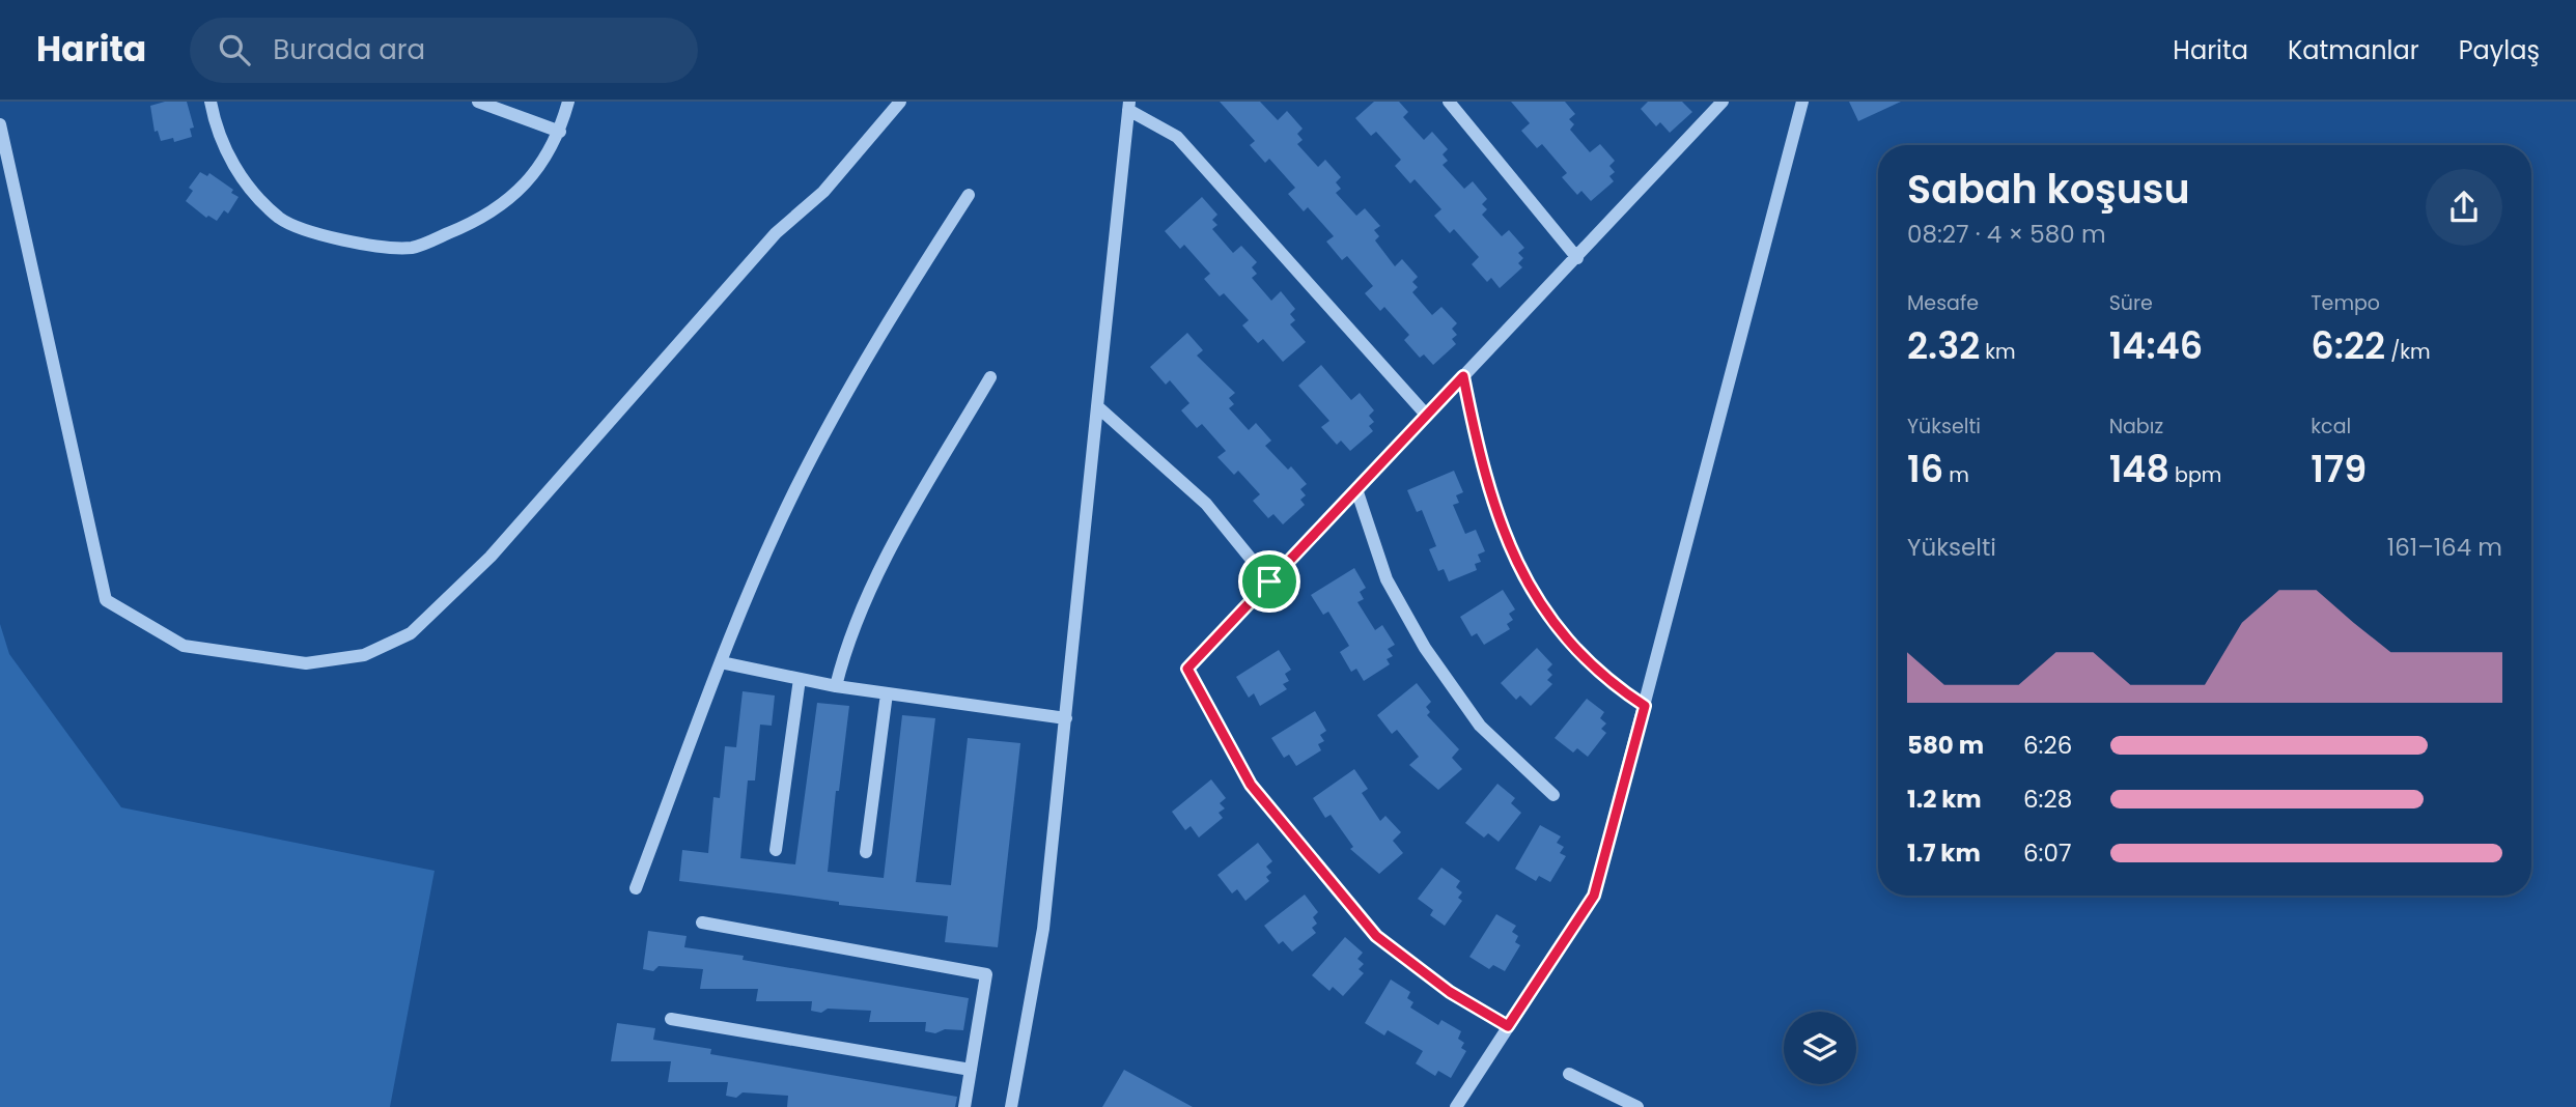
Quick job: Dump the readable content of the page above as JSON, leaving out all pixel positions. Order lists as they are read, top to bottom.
{
  "page": {
    "header": "Harita",
    "search": "Burada ara",
    "nav": ["Harita", "Katmanlar", "Paylaş"],
    "heading": ["Sabah koşusu", "08:27 · 4 × 580 m"],
    "stats": [
      ["Mesafe", "2.32 km"],
      ["Süre", "14:46"],
      ["Tempo", "6:22 /km"],
      ["Yükselti", "16 m"],
      ["Nabız", "148 bpm"],
      ["kcal", "179"]
    ],
    "chart": ["Yükselti", "161–164 m"],
    "list": [
      {
        "name": "580 m",
        "note": "6:26"
      },
      {
        "name": "1.2 km",
        "note": "6:28"
      },
      {
        "name": "1.7 km",
        "note": "6:07"
      }
    ]
  }
}
